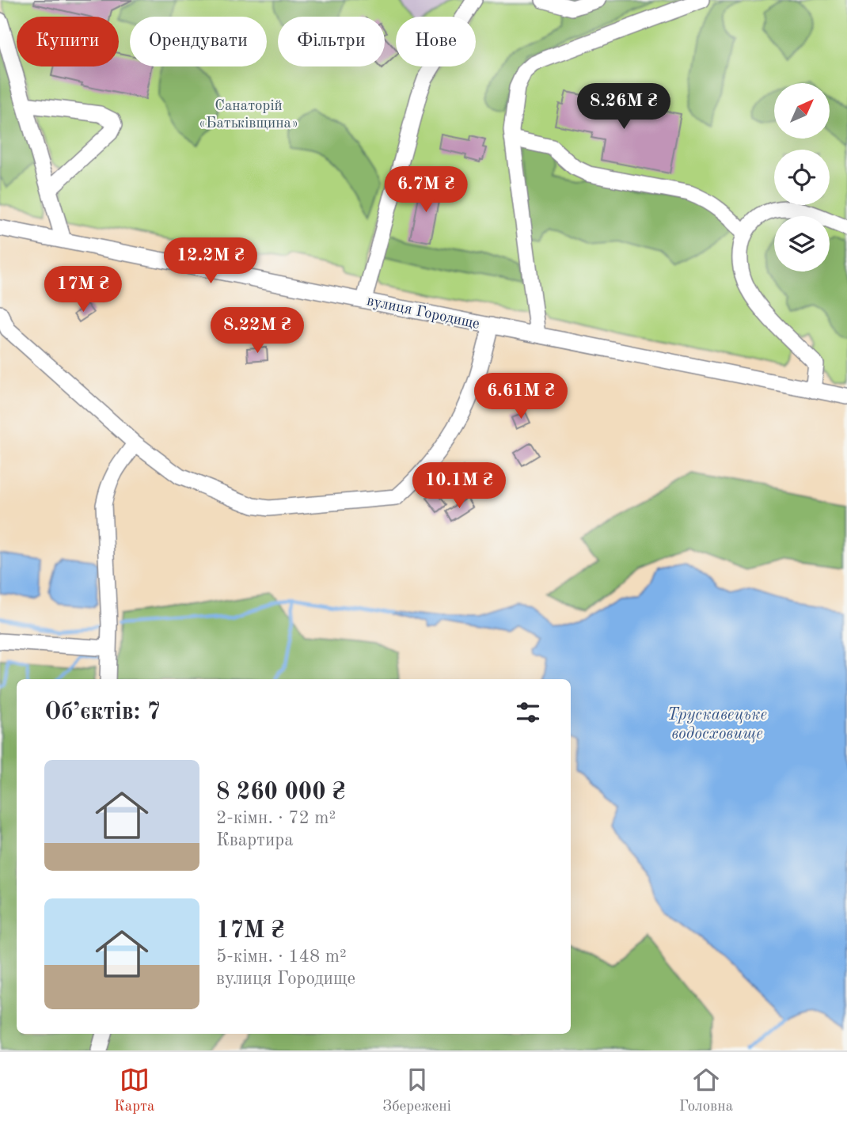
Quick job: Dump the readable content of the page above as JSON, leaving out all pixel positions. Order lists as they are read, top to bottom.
{
  "streets": {
    "street": ["вулиця Городище"]
  },
  "water": ["Трускавецьке водосховище"],
  "parks": ["Санаторій «Батьківщина»"],
  "north": "top right",
  "page": {
    "chip": [
      "Купити",
      "Орендувати",
      "Фільтри",
      "Нове"
    ],
    "price": [
      "8.26M ₴",
      "6.7M ₴",
      "12.2M ₴",
      "17M ₴",
      "8.22M ₴",
      "6.61M ₴",
      "10.1M ₴"
    ],
    "heading": "Об’єктів: 7",
    "list": [
      {
        "name": "8 260 000 ₴",
        "note": "2-кімн. · 72 m² · Квартира"
      },
      {
        "name": "17M ₴",
        "note": "5-кімн. · 148 m² · вулиця Городище"
      }
    ],
    "tabs": ["Карта", "Збережені", "Головна"]
  }
}
